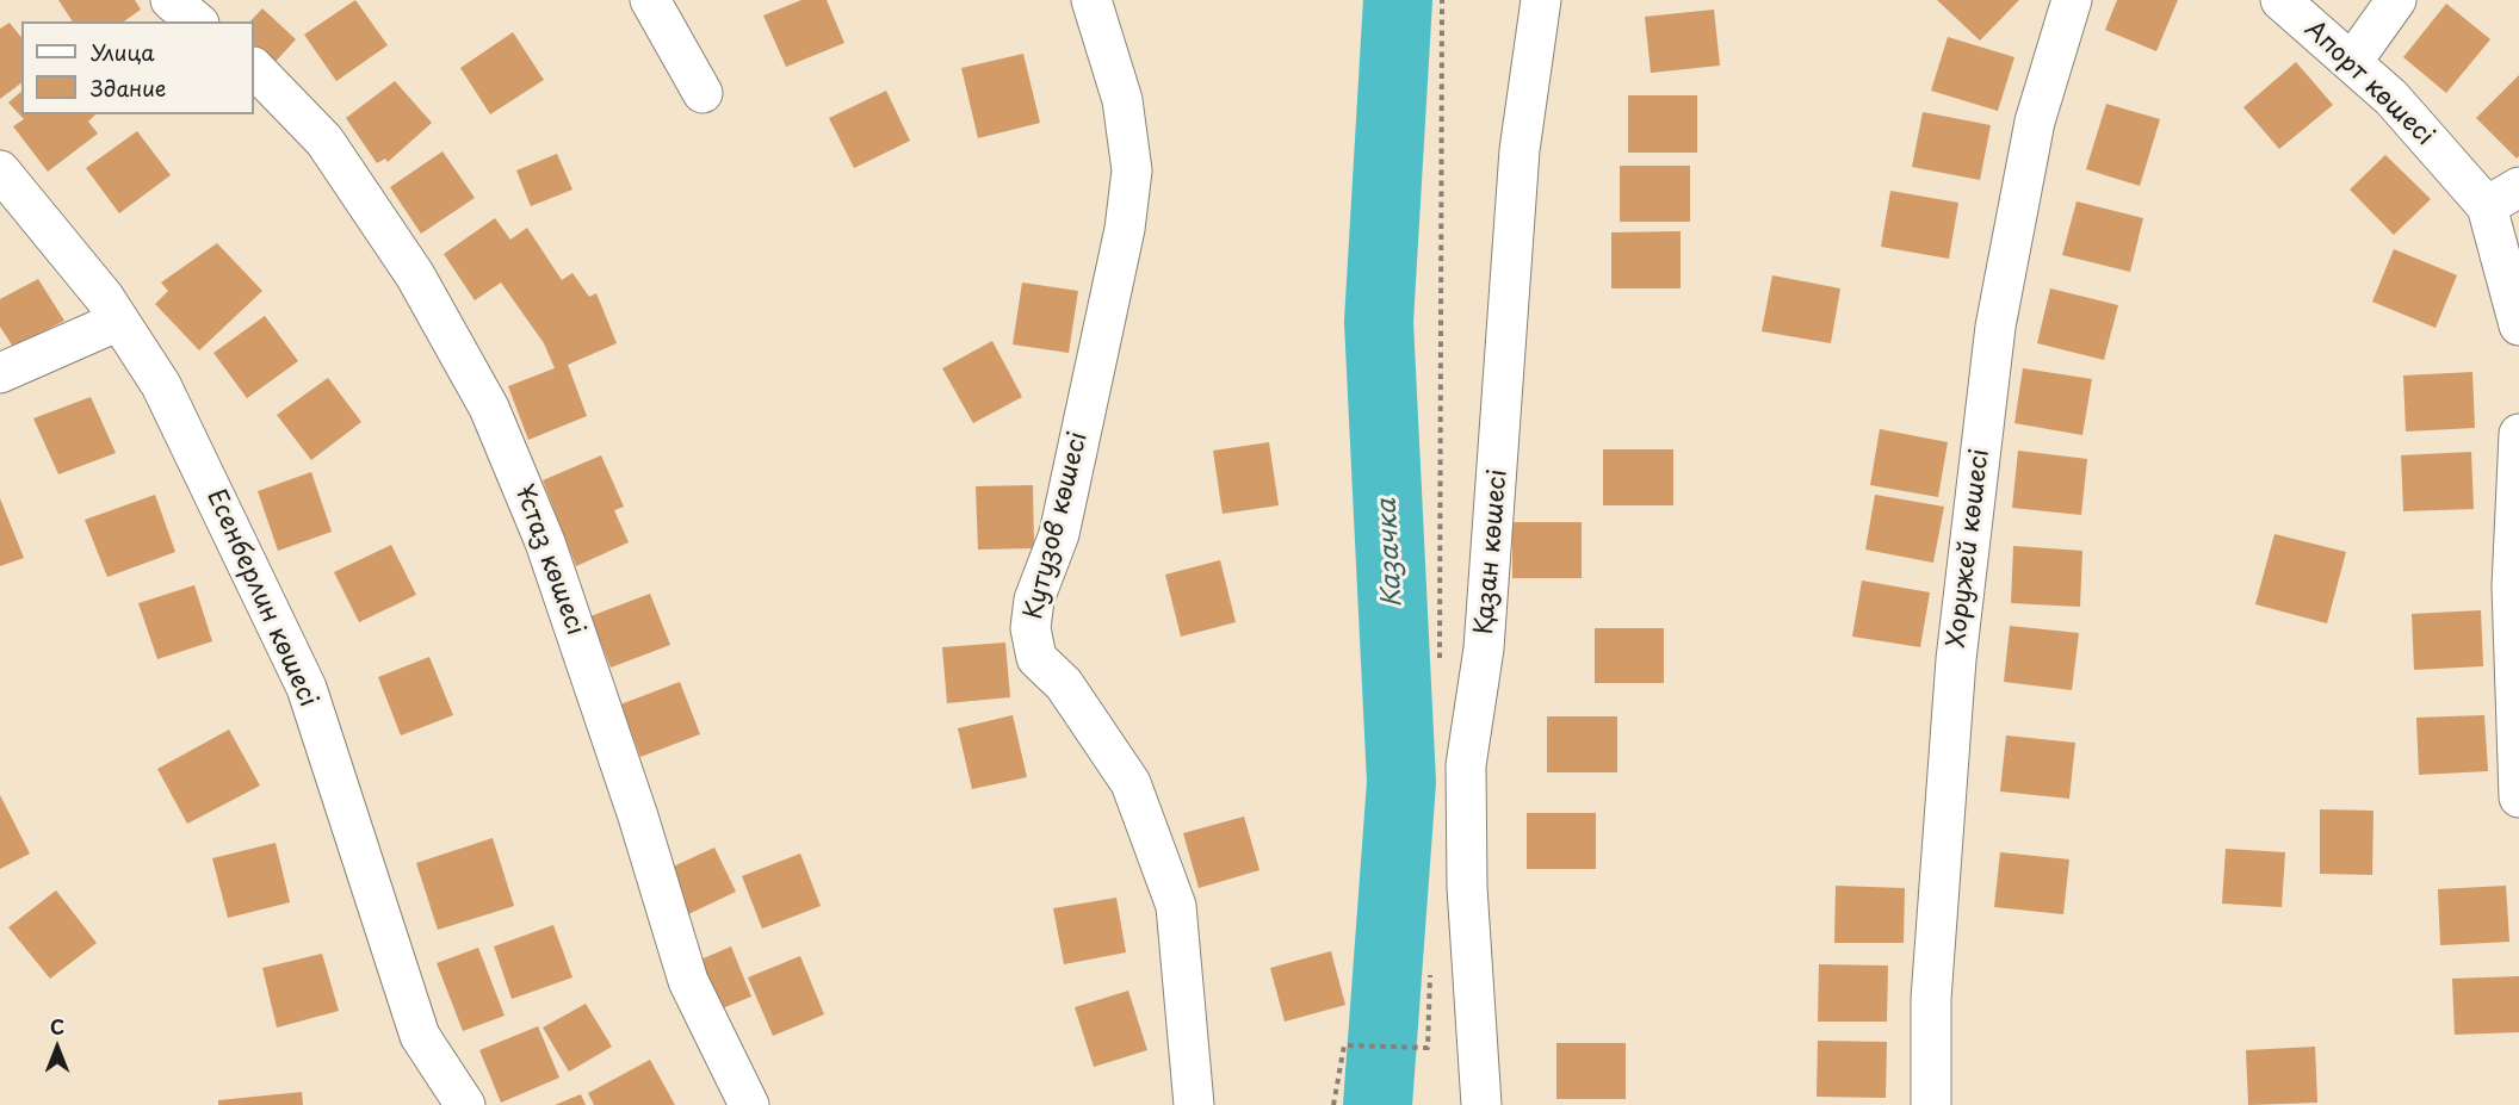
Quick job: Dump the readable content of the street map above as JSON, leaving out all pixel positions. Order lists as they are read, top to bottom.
{
  "streets": {
    "street": [
      "Апорт көшесі",
      "Кутузов көшесі",
      "Хоружей көшесі",
      "Қазан көшесі",
      "Ұстаз көшесі",
      "Есенберлин көшесі"
    ]
  },
  "water": ["Казачка"],
  "legend": ["Улица", "Здание"],
  "north": "top"
}
